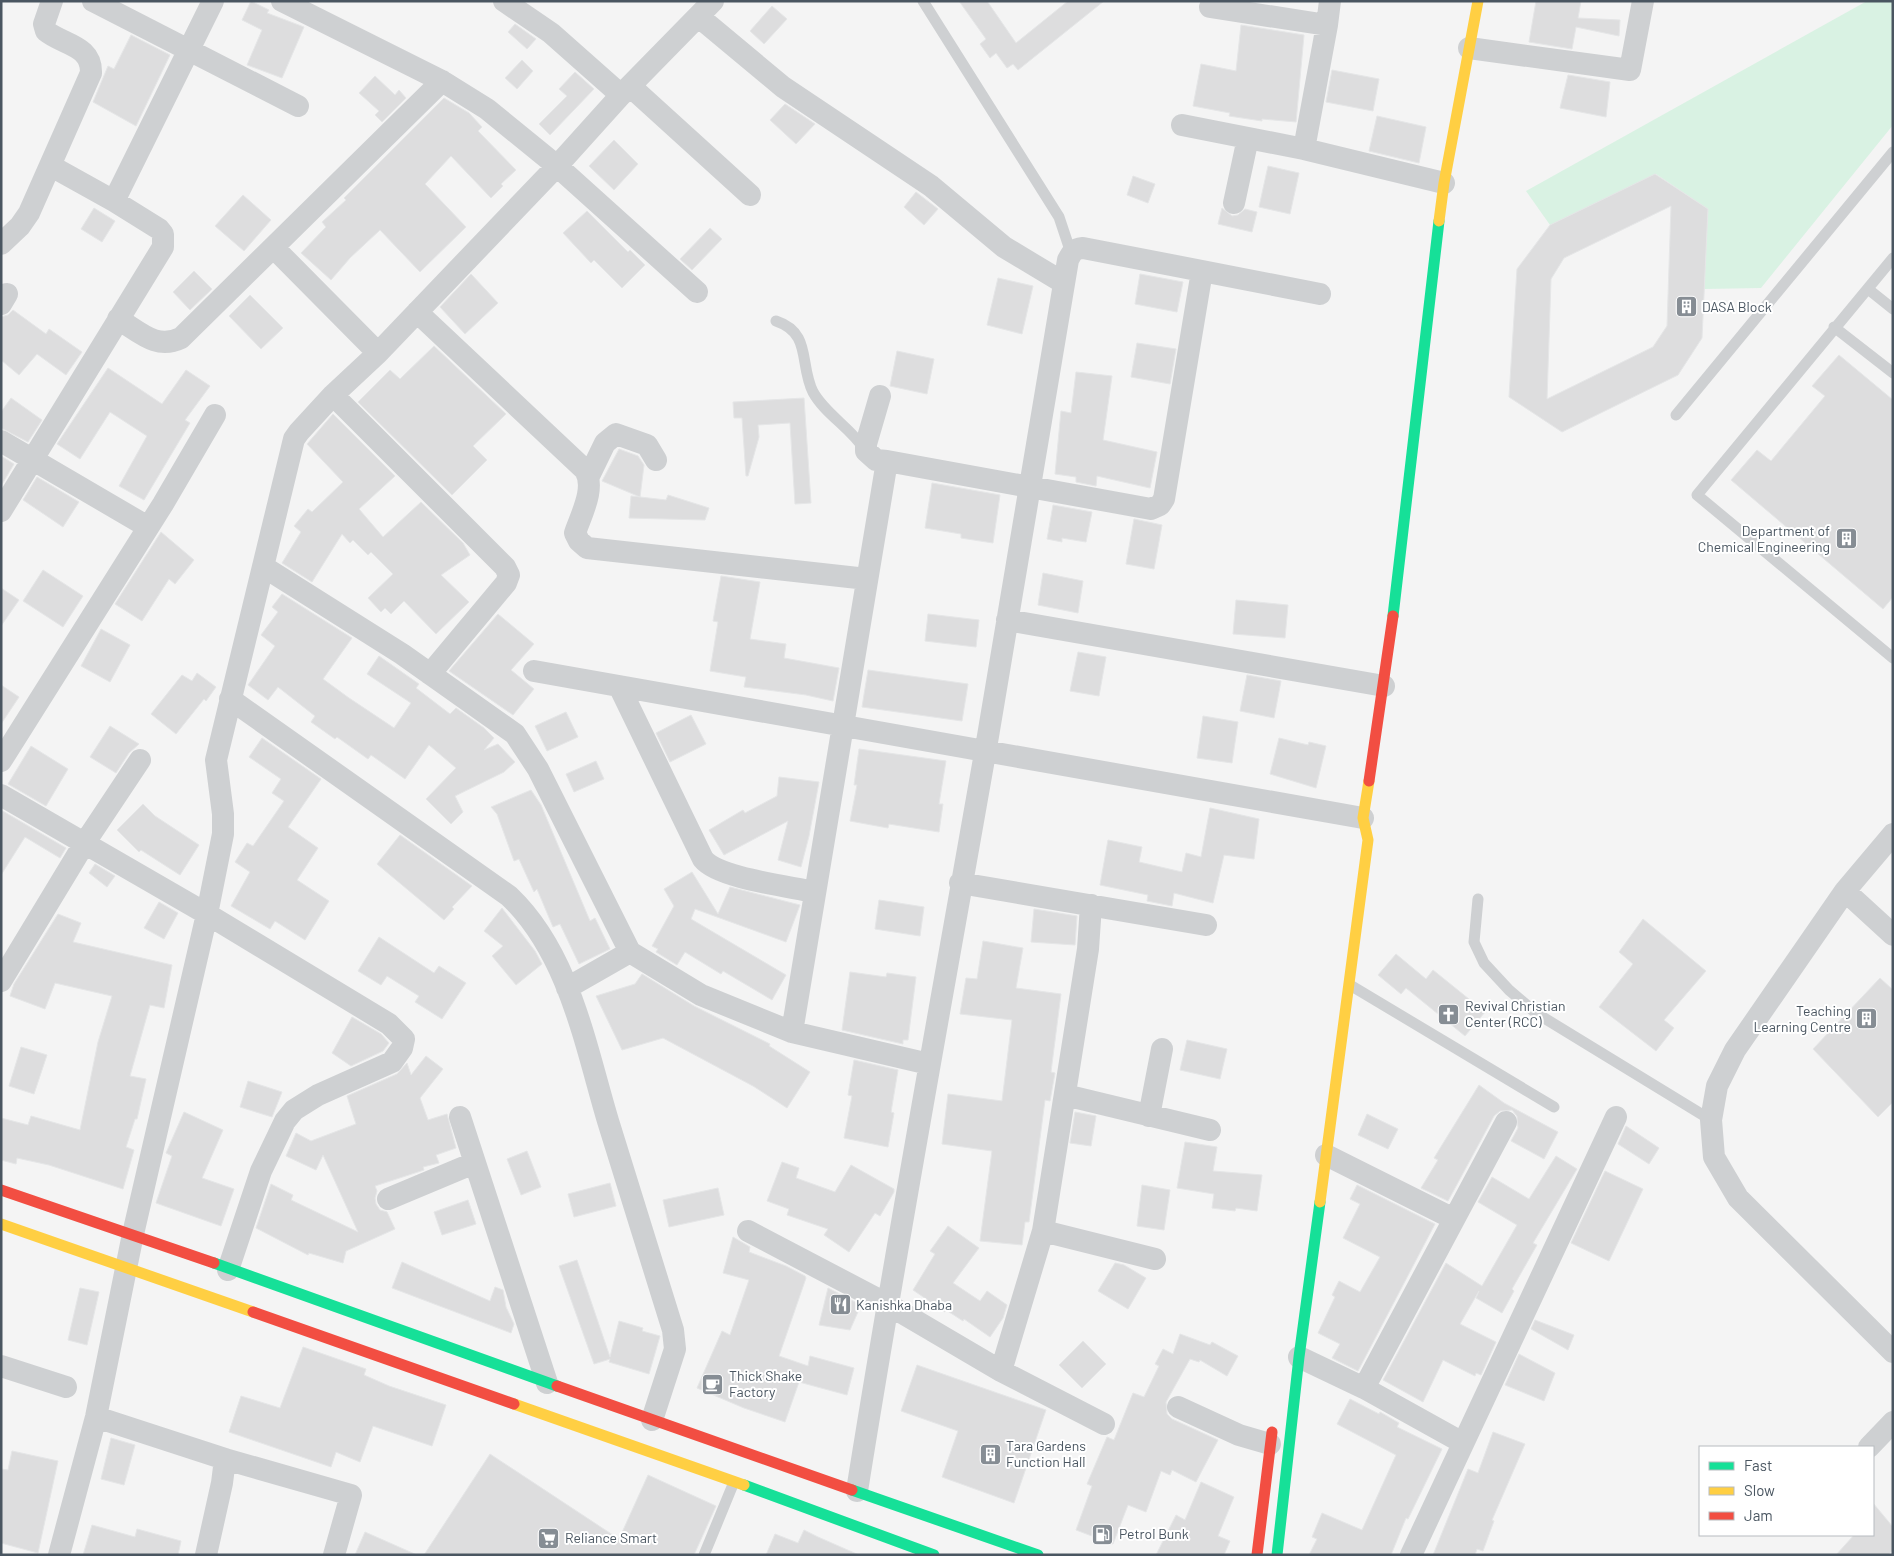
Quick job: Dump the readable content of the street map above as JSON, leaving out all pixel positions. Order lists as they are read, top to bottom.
{
  "places": {
    "building": [
      "DASA Block",
      "Department of Chemical Engineering",
      "Teaching Learning Centre",
      "Tara Gardens Function Hall"
    ],
    "church": ["Revival Christian Center (RCC)"],
    "restaurant": ["Kanishka Dhaba"],
    "cafe": ["Thick Shake Factory"],
    "fuel station": ["Petrol Bunk"],
    "supermarket": ["Reliance Smart"]
  },
  "legend": ["Fast", "Slow", "Jam"]
}
